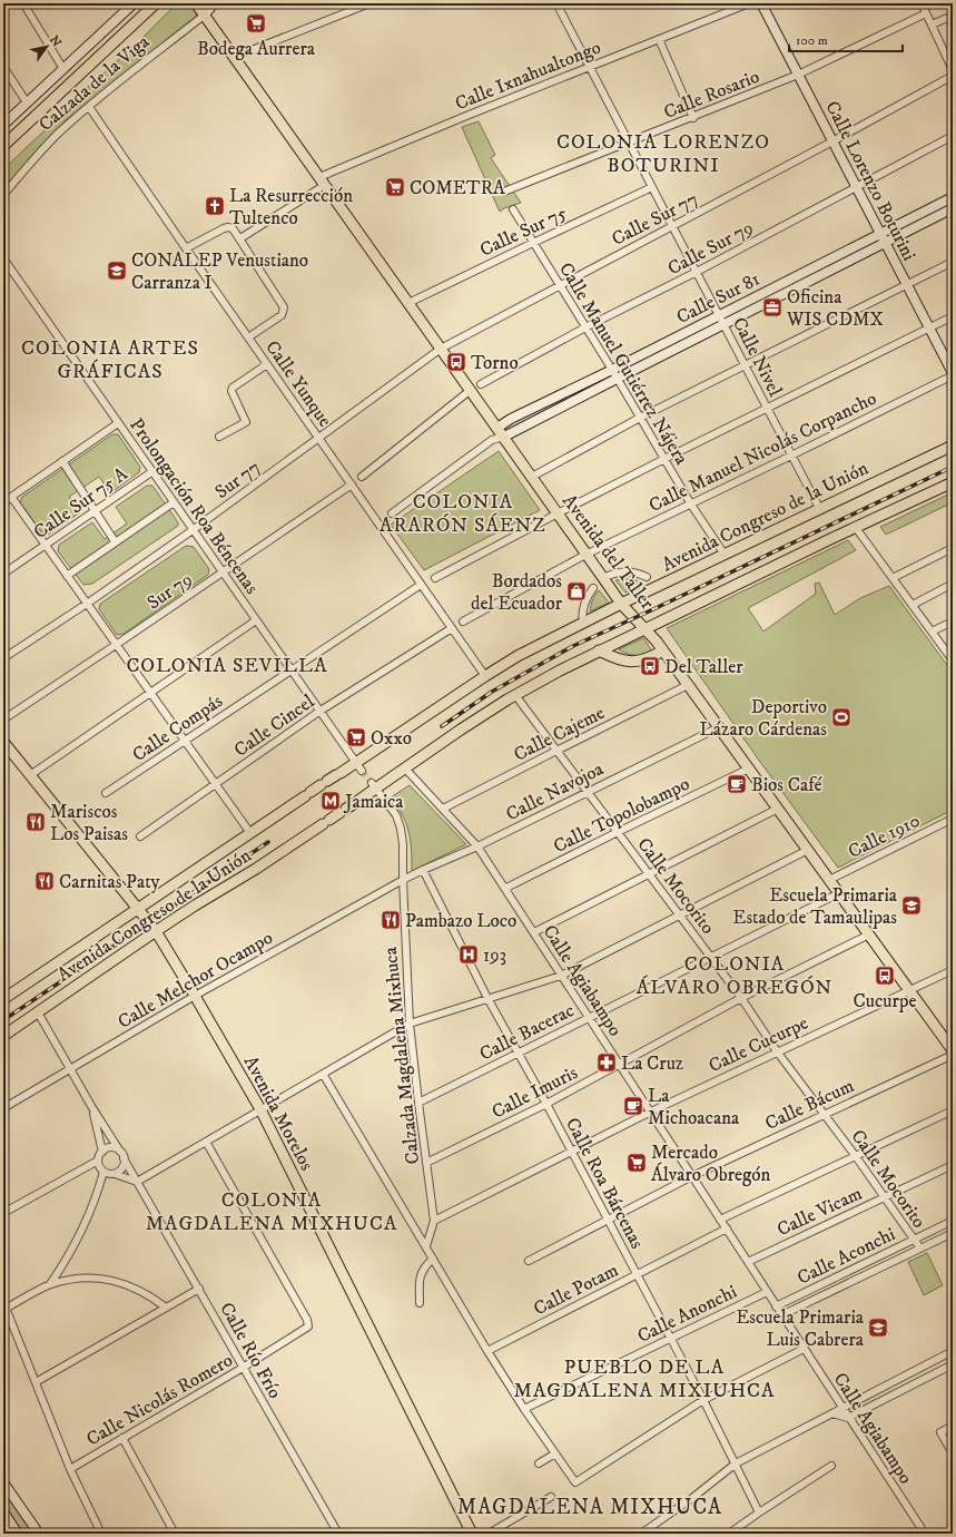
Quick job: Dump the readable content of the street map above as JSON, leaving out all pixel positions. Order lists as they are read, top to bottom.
{
  "streets": {
    "main road": [
      "Calzada de la Viga",
      "Avenida Congreso de la Unión",
      "Avenida del Taller",
      "Avenida Morelos"
    ],
    "street": [
      "Calle Ixnahualtongo",
      "Calle Rosario",
      "Calle Lorenzo Boturini",
      "Calle Sur 77",
      "Calle Sur 75",
      "Calle Sur 79",
      "Calle Sur 81",
      "Calle Nivel",
      "Calle Manuel Gutiérrez Nájera",
      "Calle Yunque",
      "Calle Manuel Nicolás Corpancho",
      "Sur 77",
      "Calle Sur 75 A",
      "Prolongación Roa Béncenas",
      "Sur 79",
      "Calle Cincel",
      "Calle Compás",
      "Calle Cajeme",
      "Calle Navojoa",
      "Calle Topolobampo",
      "Calle 1910",
      "Calle Mocorito",
      "Calle Melchor Ocampo",
      "Calle Agiabampo",
      "Calle Bacerac",
      "Calle Cucurpe",
      "Calzada Magdalena Mixhuca",
      "Calle Imuris",
      "Calle Bácum",
      "Calle Roa Bárcenas",
      "Calle Vicam",
      "Calle Aconchi",
      "Calle Potam",
      "Calle Anonchi",
      "Calle Río Frío",
      "Calle Nicolás Romero"
    ]
  },
  "crossings": [
    ["Calle Ixnahualtongo", "Calle Nivel"],
    ["Calle Ixnahualtongo", "Avenida del Taller"],
    ["Calzada de la Viga", "Calle Yunque"],
    ["Calzada de la Viga", "Avenida del Taller"],
    ["Calle Rosario", "Calle Lorenzo Boturini"],
    ["Calle Rosario", "Calle Nivel"],
    ["Calle Lorenzo Boturini", "Calle Sur 77"],
    ["Calle Lorenzo Boturini", "Calle Sur 79"],
    ["Calle Lorenzo Boturini", "Calle Sur 81"],
    ["Calle Lorenzo Boturini", "Calle Manuel Nicolás Corpancho"],
    ["Calle Sur 77", "Calle Nivel"],
    ["Calle Sur 77", "Calle Manuel Gutiérrez Nájera"],
    ["Calle Sur 77", "Sur 77"],
    ["Calle Sur 77", "Avenida del Taller"],
    ["Calle Sur 75", "Calle Nivel"],
    ["Calle Sur 75", "Calle Manuel Gutiérrez Nájera"],
    ["Calle Sur 75", "Avenida del Taller"],
    ["Calle Sur 79", "Calle Nivel"],
    ["Calle Sur 79", "Calle Manuel Gutiérrez Nájera"],
    ["Calle Sur 81", "Calle Nivel"],
    ["Calle Sur 81", "Calle Manuel Gutiérrez Nájera"],
    ["Calle Sur 81", "Avenida del Taller"],
    ["Calle Nivel", "Calle Manuel Nicolás Corpancho"],
    ["Calle Nivel", "Avenida Congreso de la Unión"],
    ["Calle Manuel Gutiérrez Nájera", "Calle Manuel Nicolás Corpancho"],
    ["Calle Manuel Gutiérrez Nájera", "Avenida Congreso de la Unión"],
    ["Calle Yunque", "Sur 77"],
    ["Calle Yunque", "Avenida Congreso de la Unión"],
    ["Calle Yunque", "Sur 79"],
    ["Calle Yunque", "Calle Cincel"],
    ["Calle Yunque", "Calle Compás"],
    ["Calle Manuel Nicolás Corpancho", "Avenida del Taller"],
    ["Sur 77", "Prolongación Roa Béncenas"],
    ["Sur 77", "Avenida del Taller"],
    ["Calle Sur 75 A", "Prolongación Roa Béncenas"],
    ["Prolongación Roa Béncenas", "Avenida Congreso de la Unión"],
    ["Prolongación Roa Béncenas", "Sur 79"],
    ["Prolongación Roa Béncenas", "Calle Cincel"],
    ["Prolongación Roa Béncenas", "Calle Compás"],
    ["Avenida Congreso de la Unión", "Avenida del Taller"],
    ["Avenida Congreso de la Unión", "Calle Mocorito"],
    ["Avenida Congreso de la Unión", "Calle Agiabampo"],
    ["Avenida Congreso de la Unión", "Calzada Magdalena Mixhuca"],
    ["Avenida Congreso de la Unión", "Avenida Morelos"],
    ["Avenida Congreso de la Unión", "Calle Río Frío"],
    ["Avenida del Taller", "Calle Cajeme"],
    ["Avenida del Taller", "Calle Navojoa"],
    ["Avenida del Taller", "Calle Topolobampo"],
    ["Avenida del Taller", "Calle 1910"],
    ["Avenida del Taller", "Calle Bacerac"],
    ["Avenida del Taller", "Calle Cucurpe"],
    ["Avenida del Taller", "Calle Imuris"],
    ["Calle Cajeme", "Calle Mocorito"],
    ["Calle Cajeme", "Calle Agiabampo"],
    ["Calle Navojoa", "Calle Mocorito"],
    ["Calle Navojoa", "Calle Melchor Ocampo"],
    ["Calle Navojoa", "Calle Agiabampo"],
    ["Calle Navojoa", "Calzada Magdalena Mixhuca"],
    ["Calle Navojoa", "Calle Roa Bárcenas"],
    ["Calle Topolobampo", "Calle Mocorito"],
    ["Calle Topolobampo", "Calle Agiabampo"],
    ["Calle Mocorito", "Calle Bacerac"],
    ["Calle Mocorito", "Calle Cucurpe"],
    ["Calle Mocorito", "Calle Imuris"],
    ["Calle Mocorito", "Calle Bácum"],
    ["Calle Mocorito", "Calle Vicam"],
    ["Calle Mocorito", "Calle Aconchi"],
    ["Calle Melchor Ocampo", "Calzada Magdalena Mixhuca"],
    ["Calle Melchor Ocampo", "Avenida Morelos"],
    ["Calle Melchor Ocampo", "Calle Río Frío"],
    ["Calle Agiabampo", "Calle Bacerac"],
    ["Calle Agiabampo", "Calle Cucurpe"],
    ["Calle Agiabampo", "Calle Imuris"],
    ["Calle Agiabampo", "Calle Bácum"],
    ["Calle Agiabampo", "Calle Vicam"],
    ["Calle Agiabampo", "Calle Aconchi"],
    ["Calle Agiabampo", "Calle Potam"],
    ["Calle Agiabampo", "Calle Anonchi"],
    ["Calle Bacerac", "Calzada Magdalena Mixhuca"],
    ["Calle Bacerac", "Calle Roa Bárcenas"],
    ["Calle Cucurpe", "Calzada Magdalena Mixhuca"],
    ["Calle Cucurpe", "Calle Roa Bárcenas"],
    ["Calzada Magdalena Mixhuca", "Calle Imuris"],
    ["Calle Imuris", "Calle Roa Bárcenas"],
    ["Calle Bácum", "Calle Roa Bárcenas"],
    ["Calle Roa Bárcenas", "Calle Potam"],
    ["Calle Roa Bárcenas", "Calle Anonchi"],
    ["Calle Río Frío", "Calle Nicolás Romero"]
  ],
  "districts": [
    "COLONIA LORENZO BOTURINI",
    "COLONIA ARTES GRÁFICAS",
    "COLONIA ARARÓN SÁENZ",
    "COLONIA SEVILLA",
    "COLONIA ÁLVARO OBREGÓN",
    "COLONIA MAGDALENA MIXHUCA",
    "PUEBLO DE LA MAGDALENA MIXIUHCA",
    "MAGDALENA MIXHUCA"
  ],
  "places": {
    "supermarket": [
      "Bodega Aurrera",
      "COMETRA",
      "Oxxo",
      "Mercado Álvaro Obregón"
    ],
    "church": ["La Resurrección Tultenco"],
    "school or university": ["CONALEP Venustiano Carranza I", "Escuela Primaria Estado de Tamaulipas", "Escuela Primaria Luis Cabrera"],
    "office": ["Oficina WIS CDMX"],
    "bus stop": ["Torno", "Del Taller", "Cucurpe"],
    "shop": ["Bordados del Ecuador"],
    "sports": ["Deportivo Lázaro Cárdenas"],
    "cafe": ["Bios Café", "La Michoacana"],
    "metro station": ["Jamaica"],
    "restaurant": ["Mariscos Los Paisas", "Carnitas Paty", "Pambazo Loco"],
    "hospital": ["193"],
    "pharmacy": ["La Cruz"]
  },
  "scale_bar": "100 m",
  "north": "top right"
}
